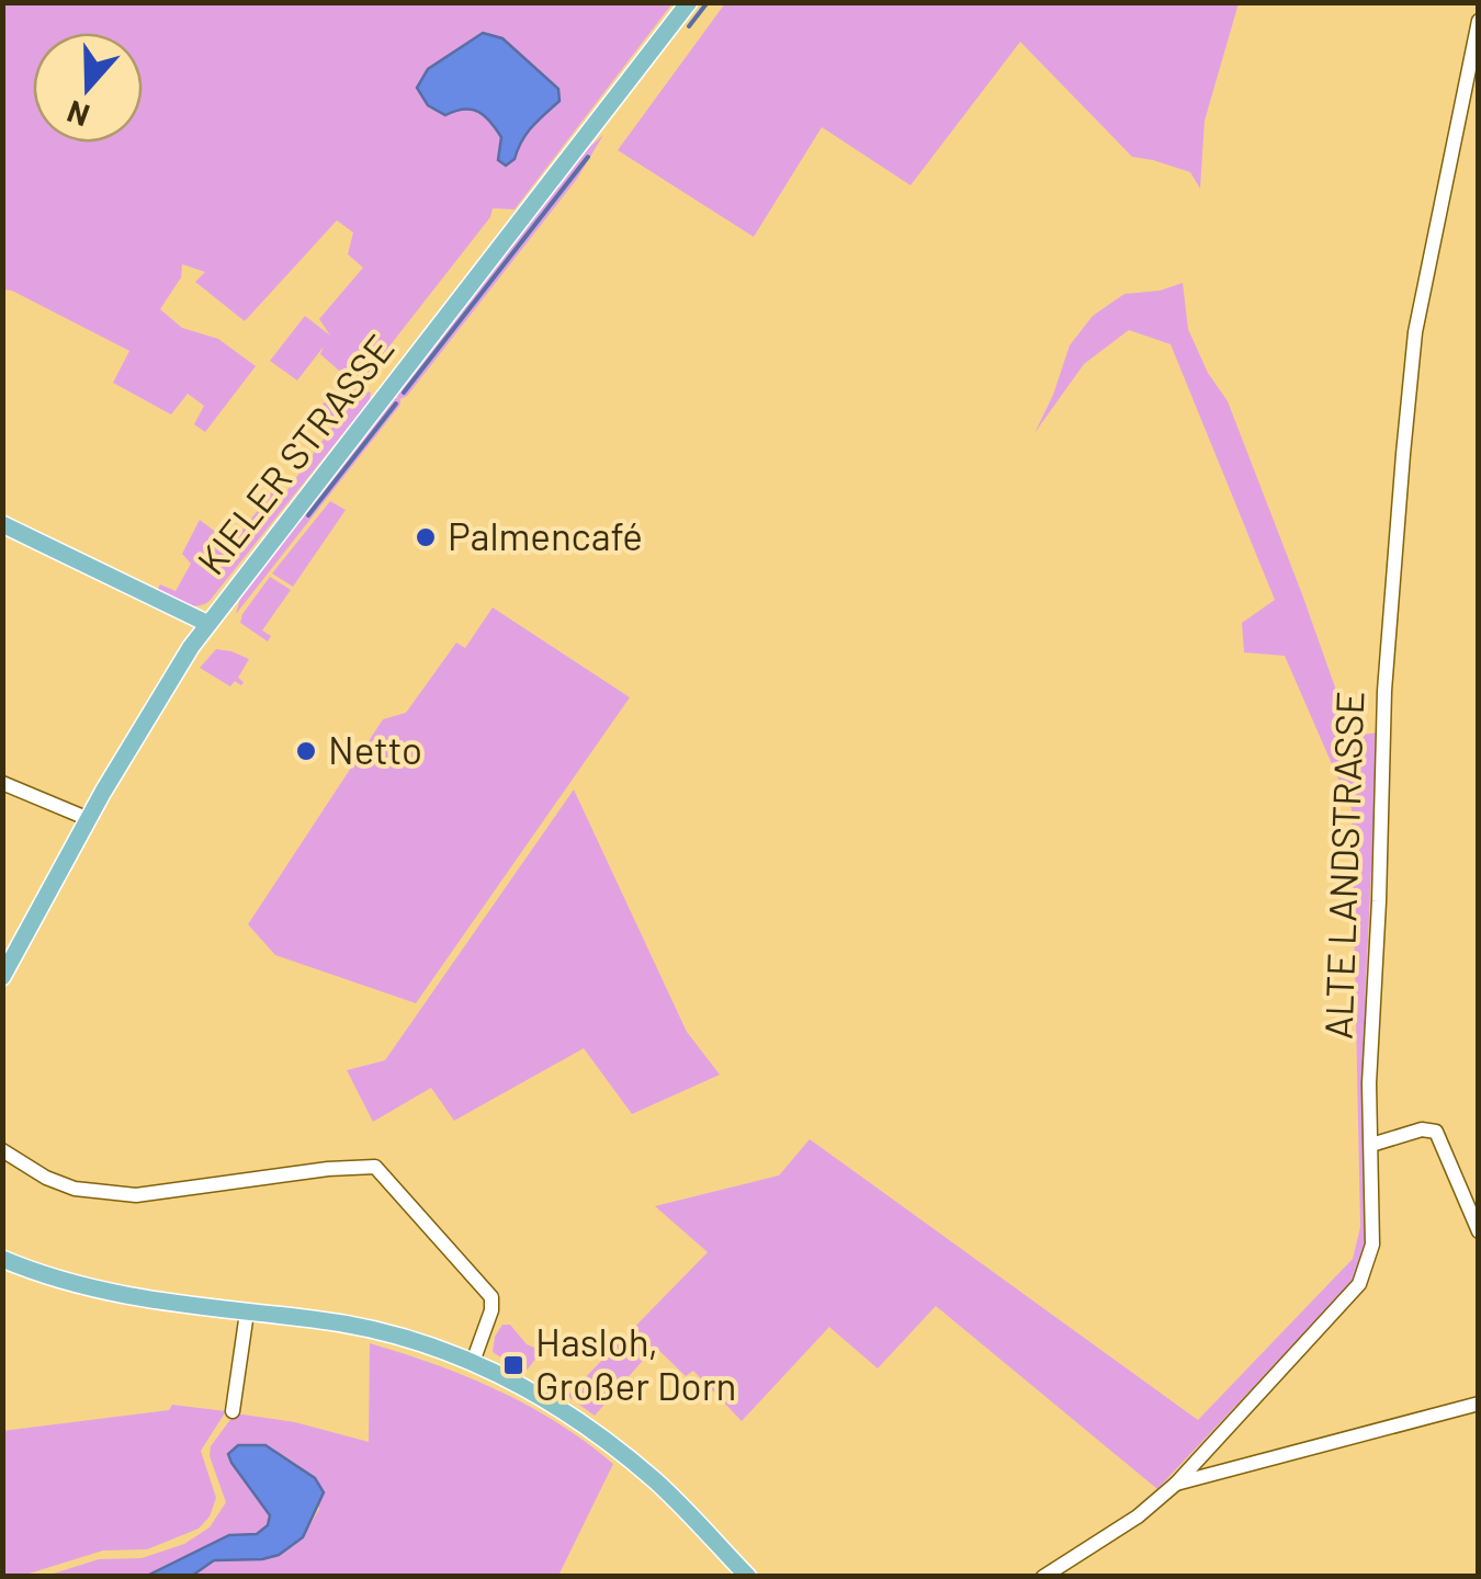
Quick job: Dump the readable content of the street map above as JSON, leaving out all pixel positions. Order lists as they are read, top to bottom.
{
  "streets": {
    "main road": ["KIELER STRASSE"],
    "street": ["ALTE LANDSTRASSE"]
  },
  "places": {
    "other": ["Palmencafé", "Netto"],
    "transit": ["Hasloh, Großer Dorn"]
  },
  "north": "bottom"
}
